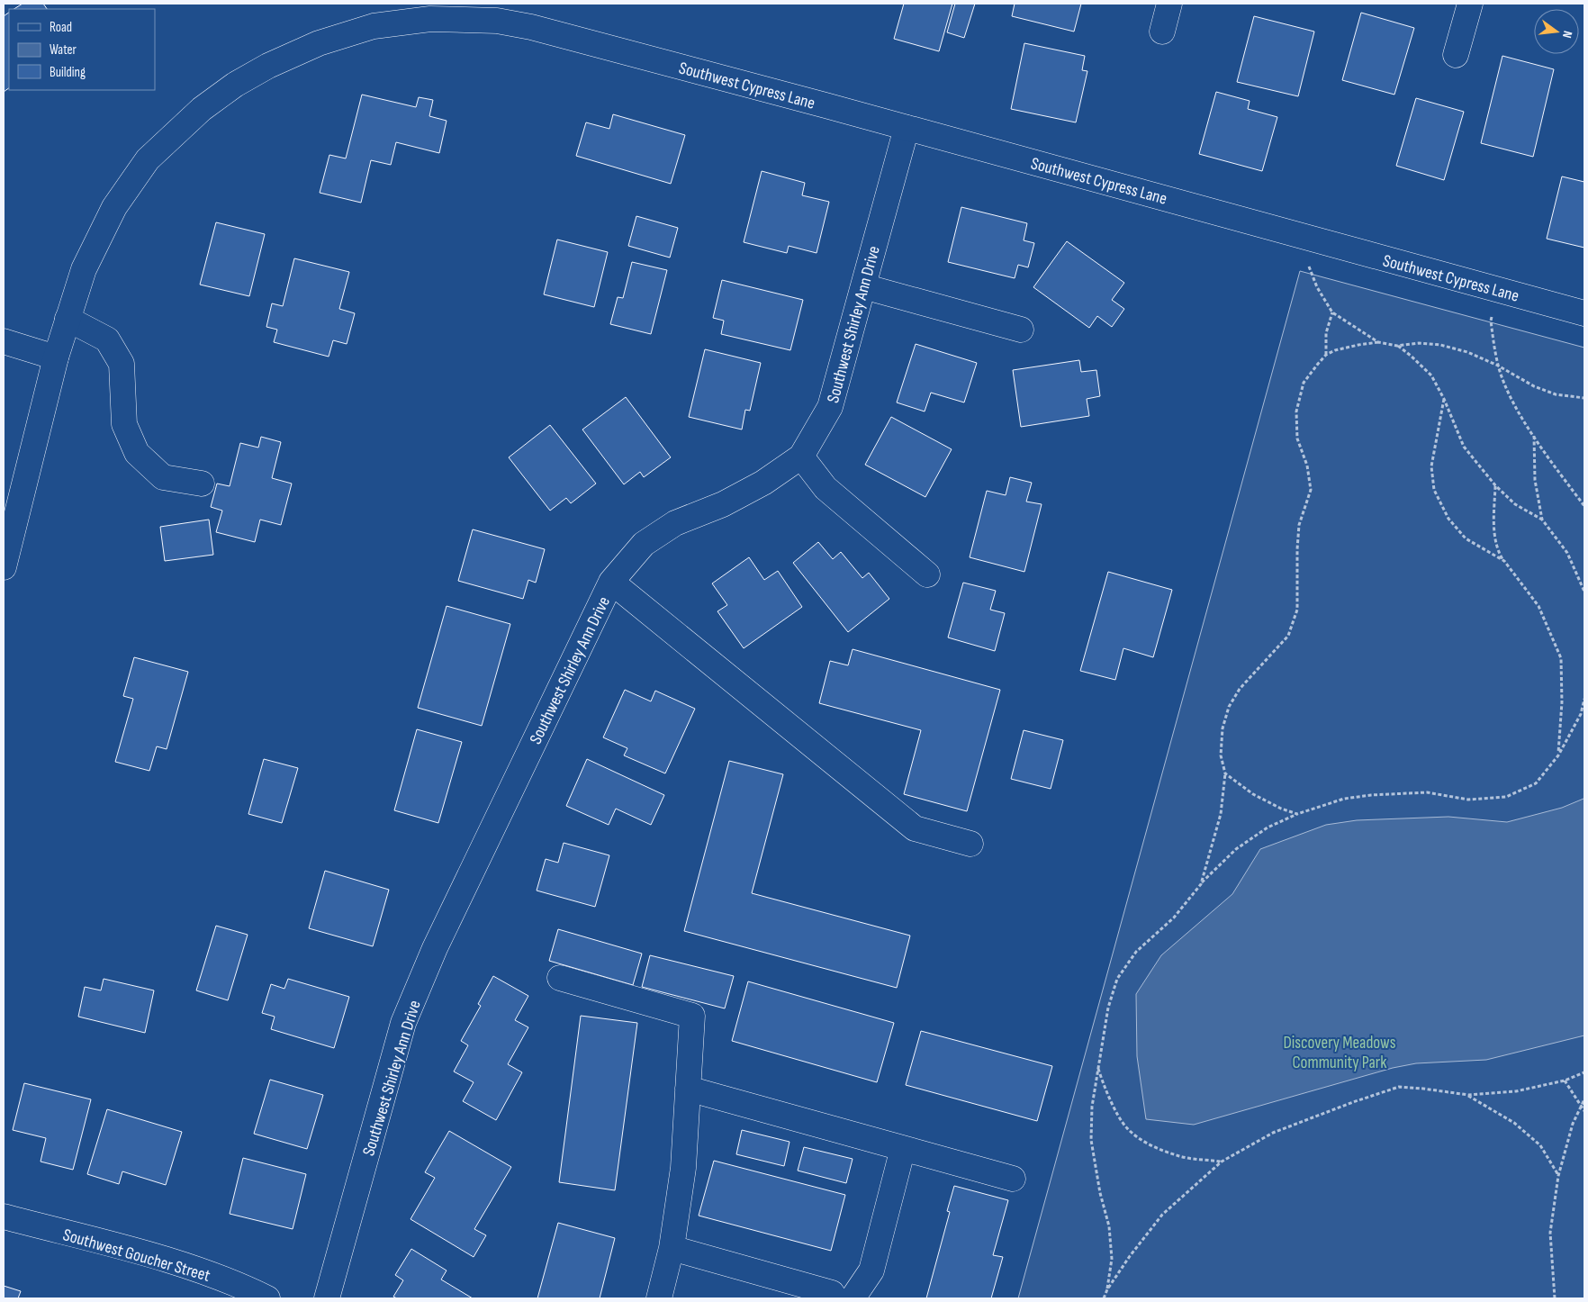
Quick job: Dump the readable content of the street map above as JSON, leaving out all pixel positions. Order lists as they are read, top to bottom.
{
  "streets": {
    "main road": ["Southwest Cypress Lane", "Southwest Shirley Ann Drive", "Southwest Goucher Street"]
  },
  "crossings": [
    ["Southwest Cypress Lane", "Southwest Shirley Ann Drive"]
  ],
  "parks": ["Discovery Meadows Community Park"],
  "legend": ["Road", "Water", "Building"],
  "north": "right"
}
